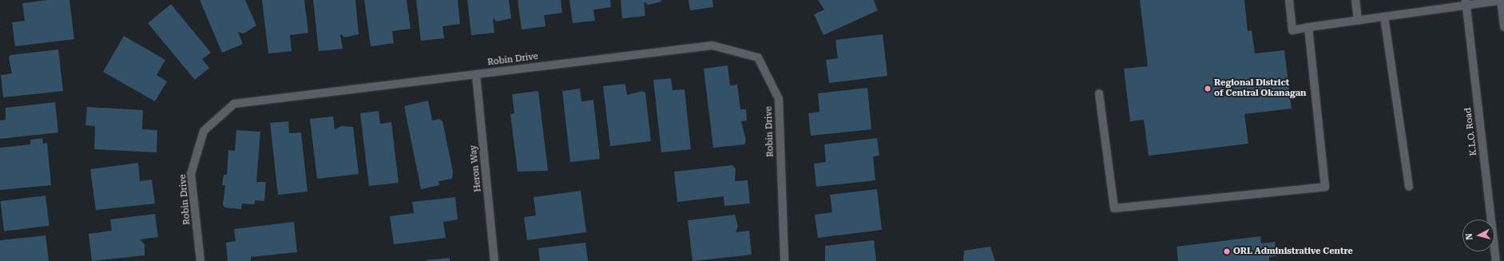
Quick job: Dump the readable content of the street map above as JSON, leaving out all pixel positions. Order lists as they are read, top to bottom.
{
  "streets": {
    "street": ["Robin Drive", "K.L.O. Road", "Heron Way"]
  },
  "crossings": [
    ["Robin Drive", "Heron Way"]
  ],
  "places": ["Regional District of Central Okanagan", "ORL Administrative Centre"],
  "north": "left"
}
